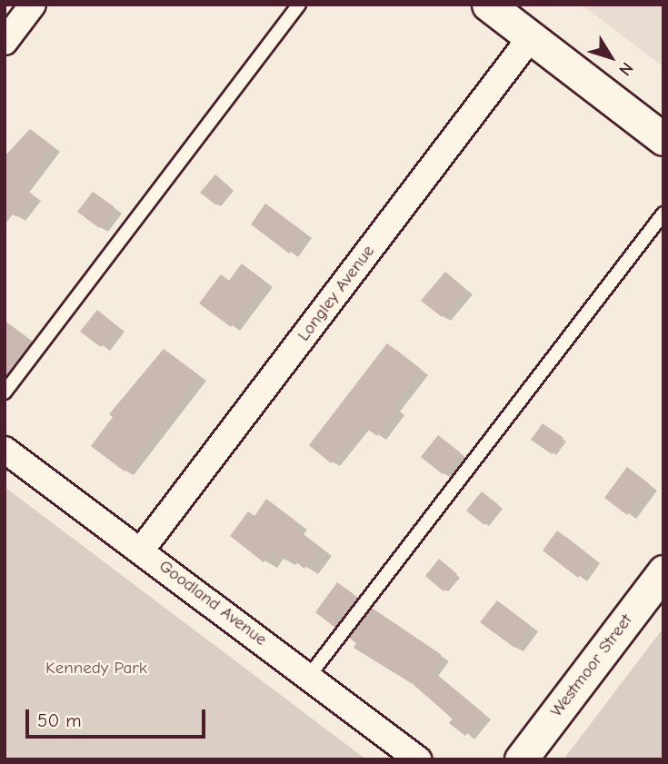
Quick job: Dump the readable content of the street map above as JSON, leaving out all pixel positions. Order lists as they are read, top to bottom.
{
  "streets": {
    "street": ["Longley Avenue", "Goodland Avenue", "Westmoor Street"]
  },
  "crossings": [
    ["Longley Avenue", "Goodland Avenue"]
  ],
  "parks": ["Kennedy Park"],
  "scale_bar": "50 m",
  "north": "bottom right"
}
